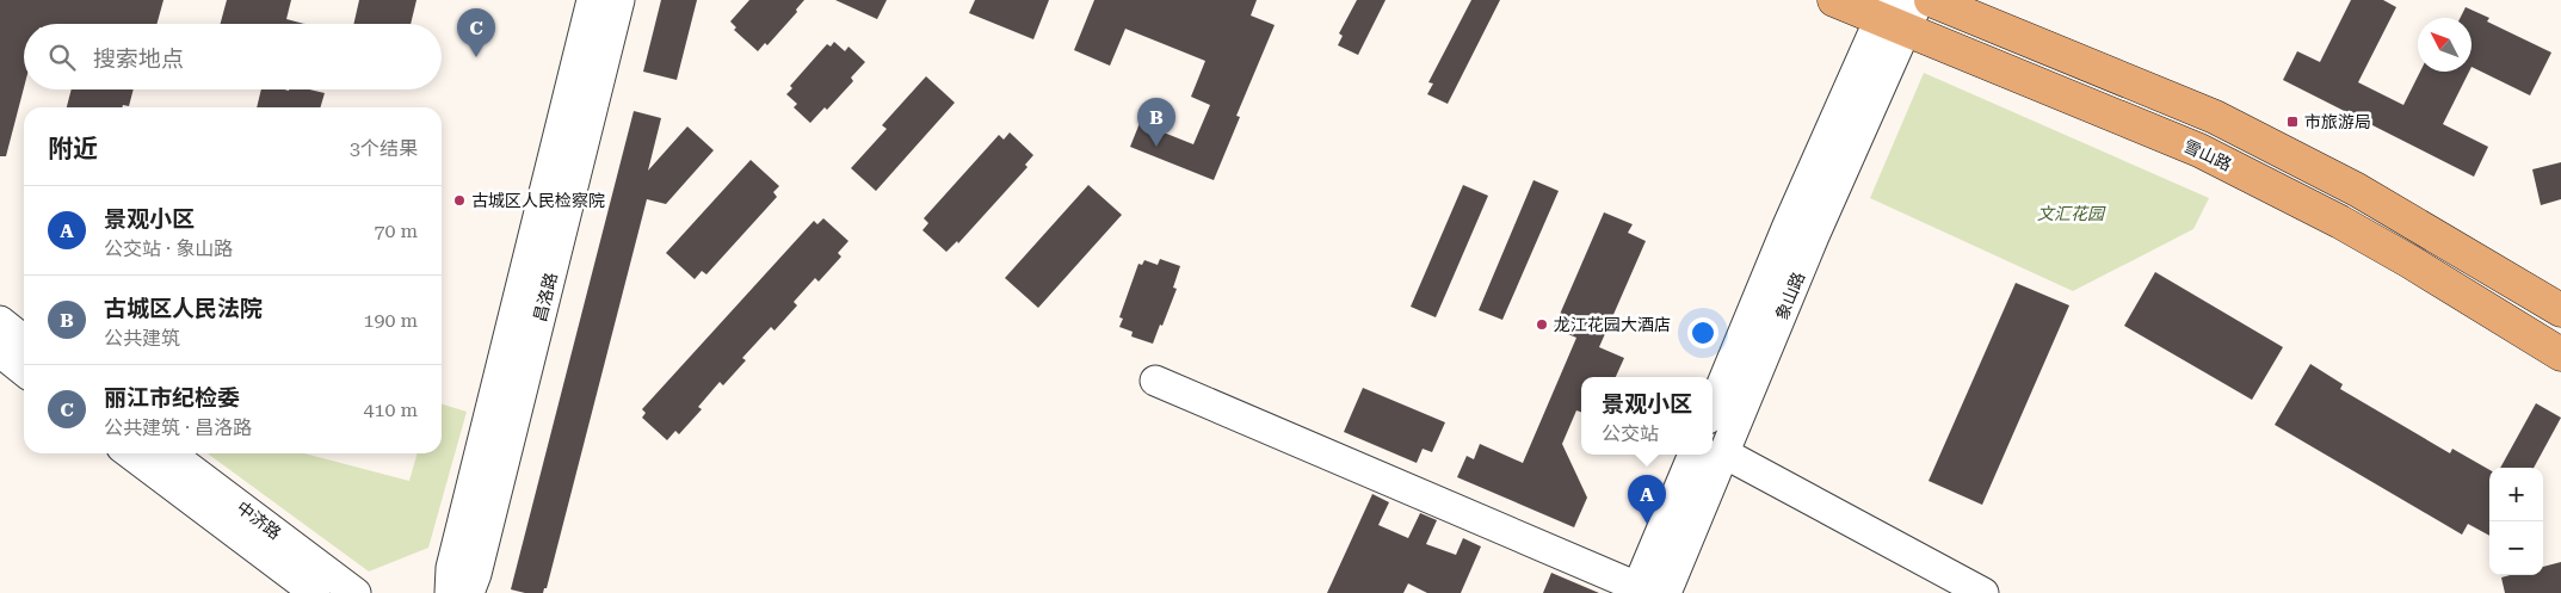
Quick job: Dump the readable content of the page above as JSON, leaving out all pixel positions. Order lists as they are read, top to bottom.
{
  "streets": {
    "main road": ["雪山路"],
    "street": ["象山路", "昌洛路", "中济路"]
  },
  "crossings": [
    ["雪山路", "象山路"]
  ],
  "parks": ["文汇花园"],
  "places": {
    "transit": ["市旅游局"],
    "other": ["古城区人民检察院", "龙江花园大酒店"]
  },
  "north": "top left",
  "page": {
    "pins": ["C", "B", "A"],
    "search": "搜索地点",
    "heading": ["附近", "3个结果"],
    "list": [
      {
        "mark": "A",
        "name": "景观小区",
        "note": "公交站 · 象山路",
        "value": "70 m"
      },
      {
        "mark": "B",
        "name": "古城区人民法院",
        "note": "公共建筑",
        "value": "190 m"
      },
      {
        "mark": "C",
        "name": "丽江市纪检委",
        "note": "公共建筑 · 昌洛路",
        "value": "410 m"
      }
    ],
    "popup": ["景观小区", "公交站"],
    "map_buttons": ["+", "−"]
  }
}
